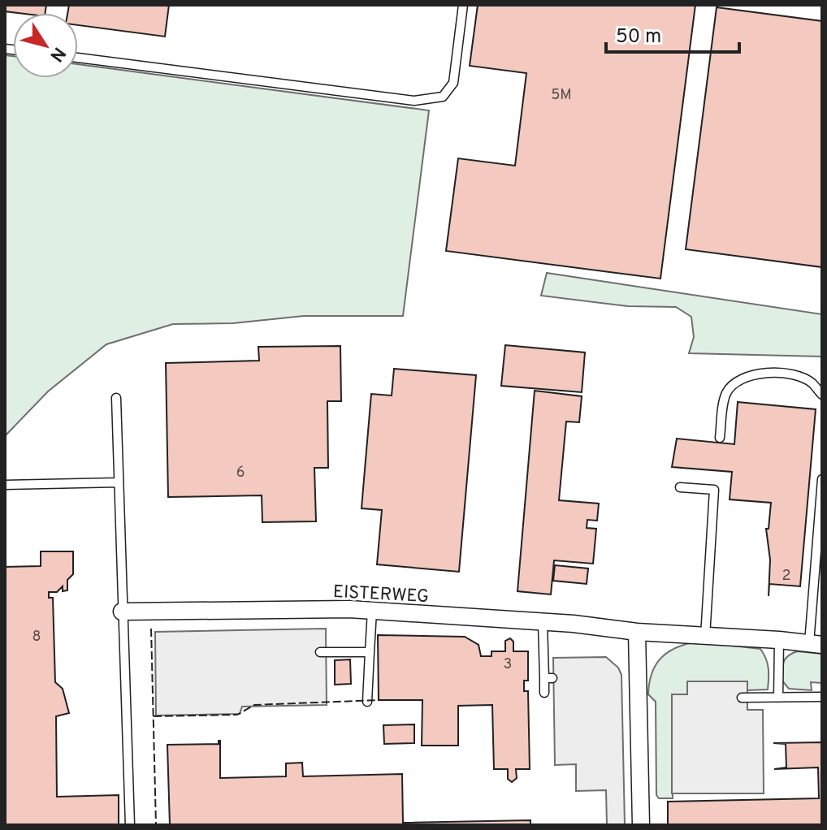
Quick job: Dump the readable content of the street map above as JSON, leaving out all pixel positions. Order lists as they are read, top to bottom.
{
  "streets": {
    "street": ["EISTERWEG"]
  },
  "house_numbers": [
    "5M",
    "6",
    "2",
    "8",
    "3"
  ],
  "scale_bar": "50 m",
  "north": "bottom right"
}
